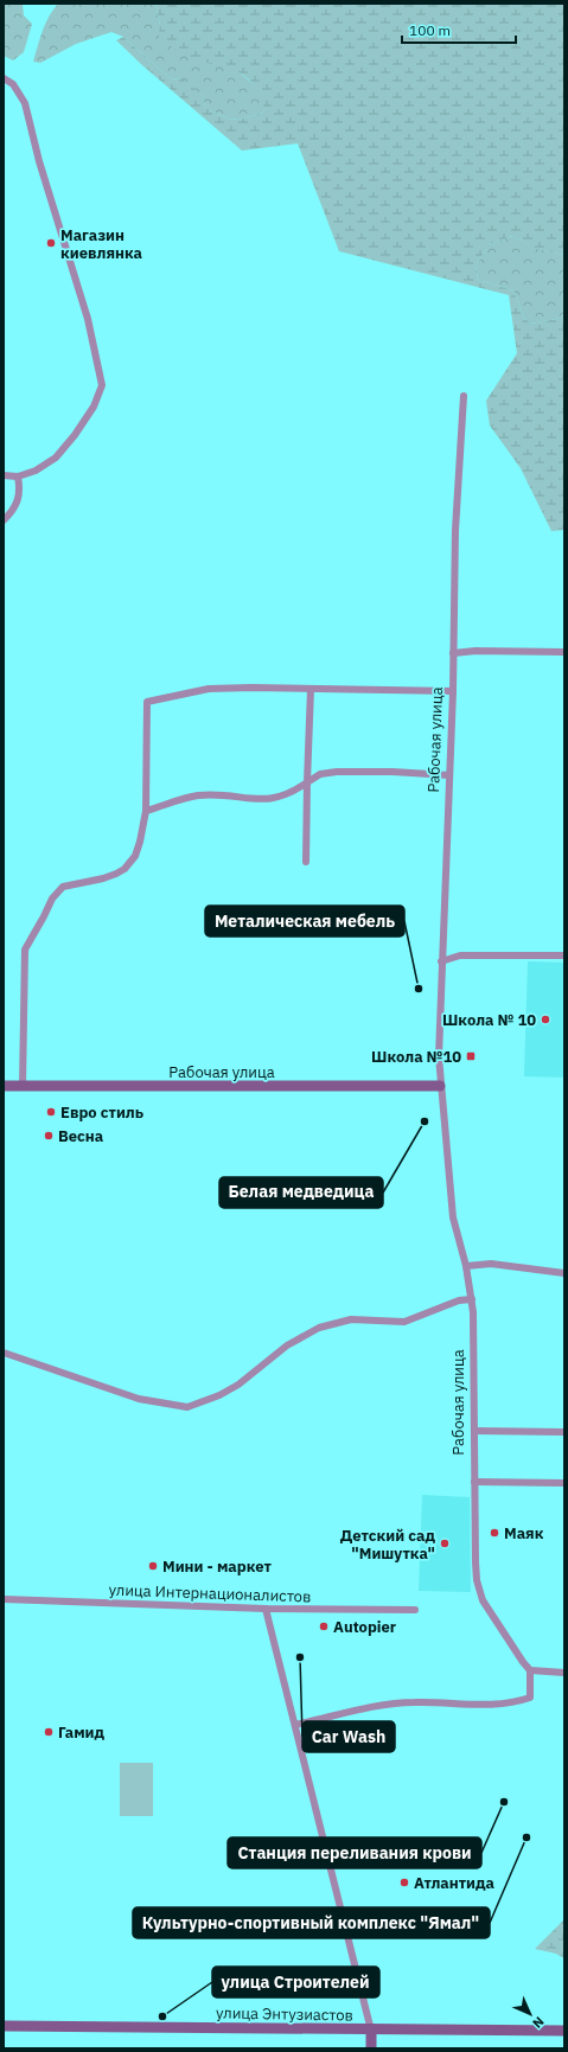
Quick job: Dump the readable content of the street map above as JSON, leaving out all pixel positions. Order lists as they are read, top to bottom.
{
  "streets": {
    "street": ["Рабочая улица", "улица Интернационалистов", "улица Энтузиастов"]
  },
  "places": {
    "other": [
      "Магазин киевлянка",
      "Металическая мебель",
      "Школа № 10",
      "Евро стиль",
      "Белая медведица",
      "Весна",
      "Маяк",
      "Детский сад \"Мишутка\"",
      "Мини - маркет",
      "Autopier",
      "Car Wash",
      "Гамид",
      "Станция переливания крови",
      "Культурно-спортивный комплекс \"Ямал\"",
      "Атлантида",
      "улица Строителей"
    ],
    "transit": ["Школа №10"]
  },
  "scale_bar": "100 m",
  "north": "bottom right"
}
